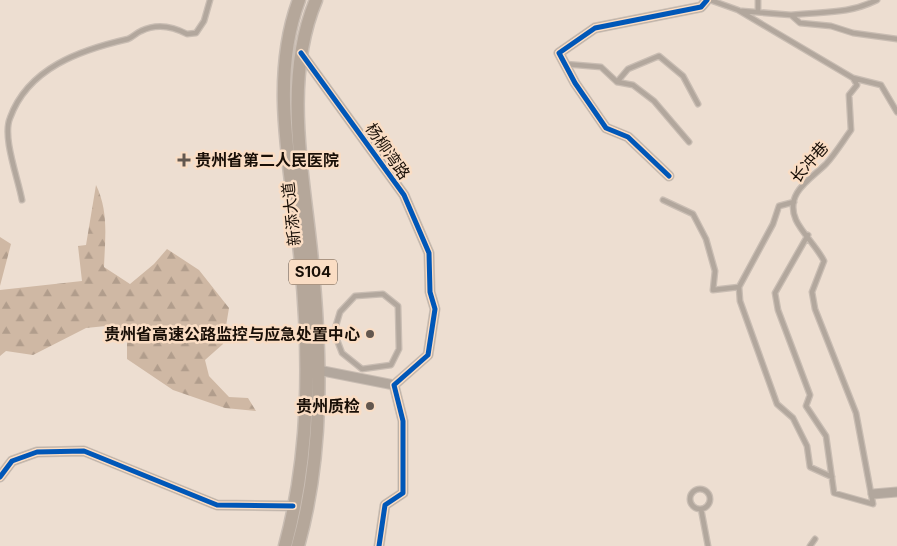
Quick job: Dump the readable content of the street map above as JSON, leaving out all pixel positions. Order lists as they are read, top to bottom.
{
  "streets": {
    "main road": ["新添大道", "S104"],
    "street": ["杨柳湾路"],
    "lane": ["长冲巷"]
  },
  "crossings": [
    ["杨柳湾路", "新添大道"]
  ],
  "places": {
    "health": ["贵州省第二人民医院"],
    "other": ["贵州省高速公路监控与应急处置中心", "贵州质检"]
  }
}
